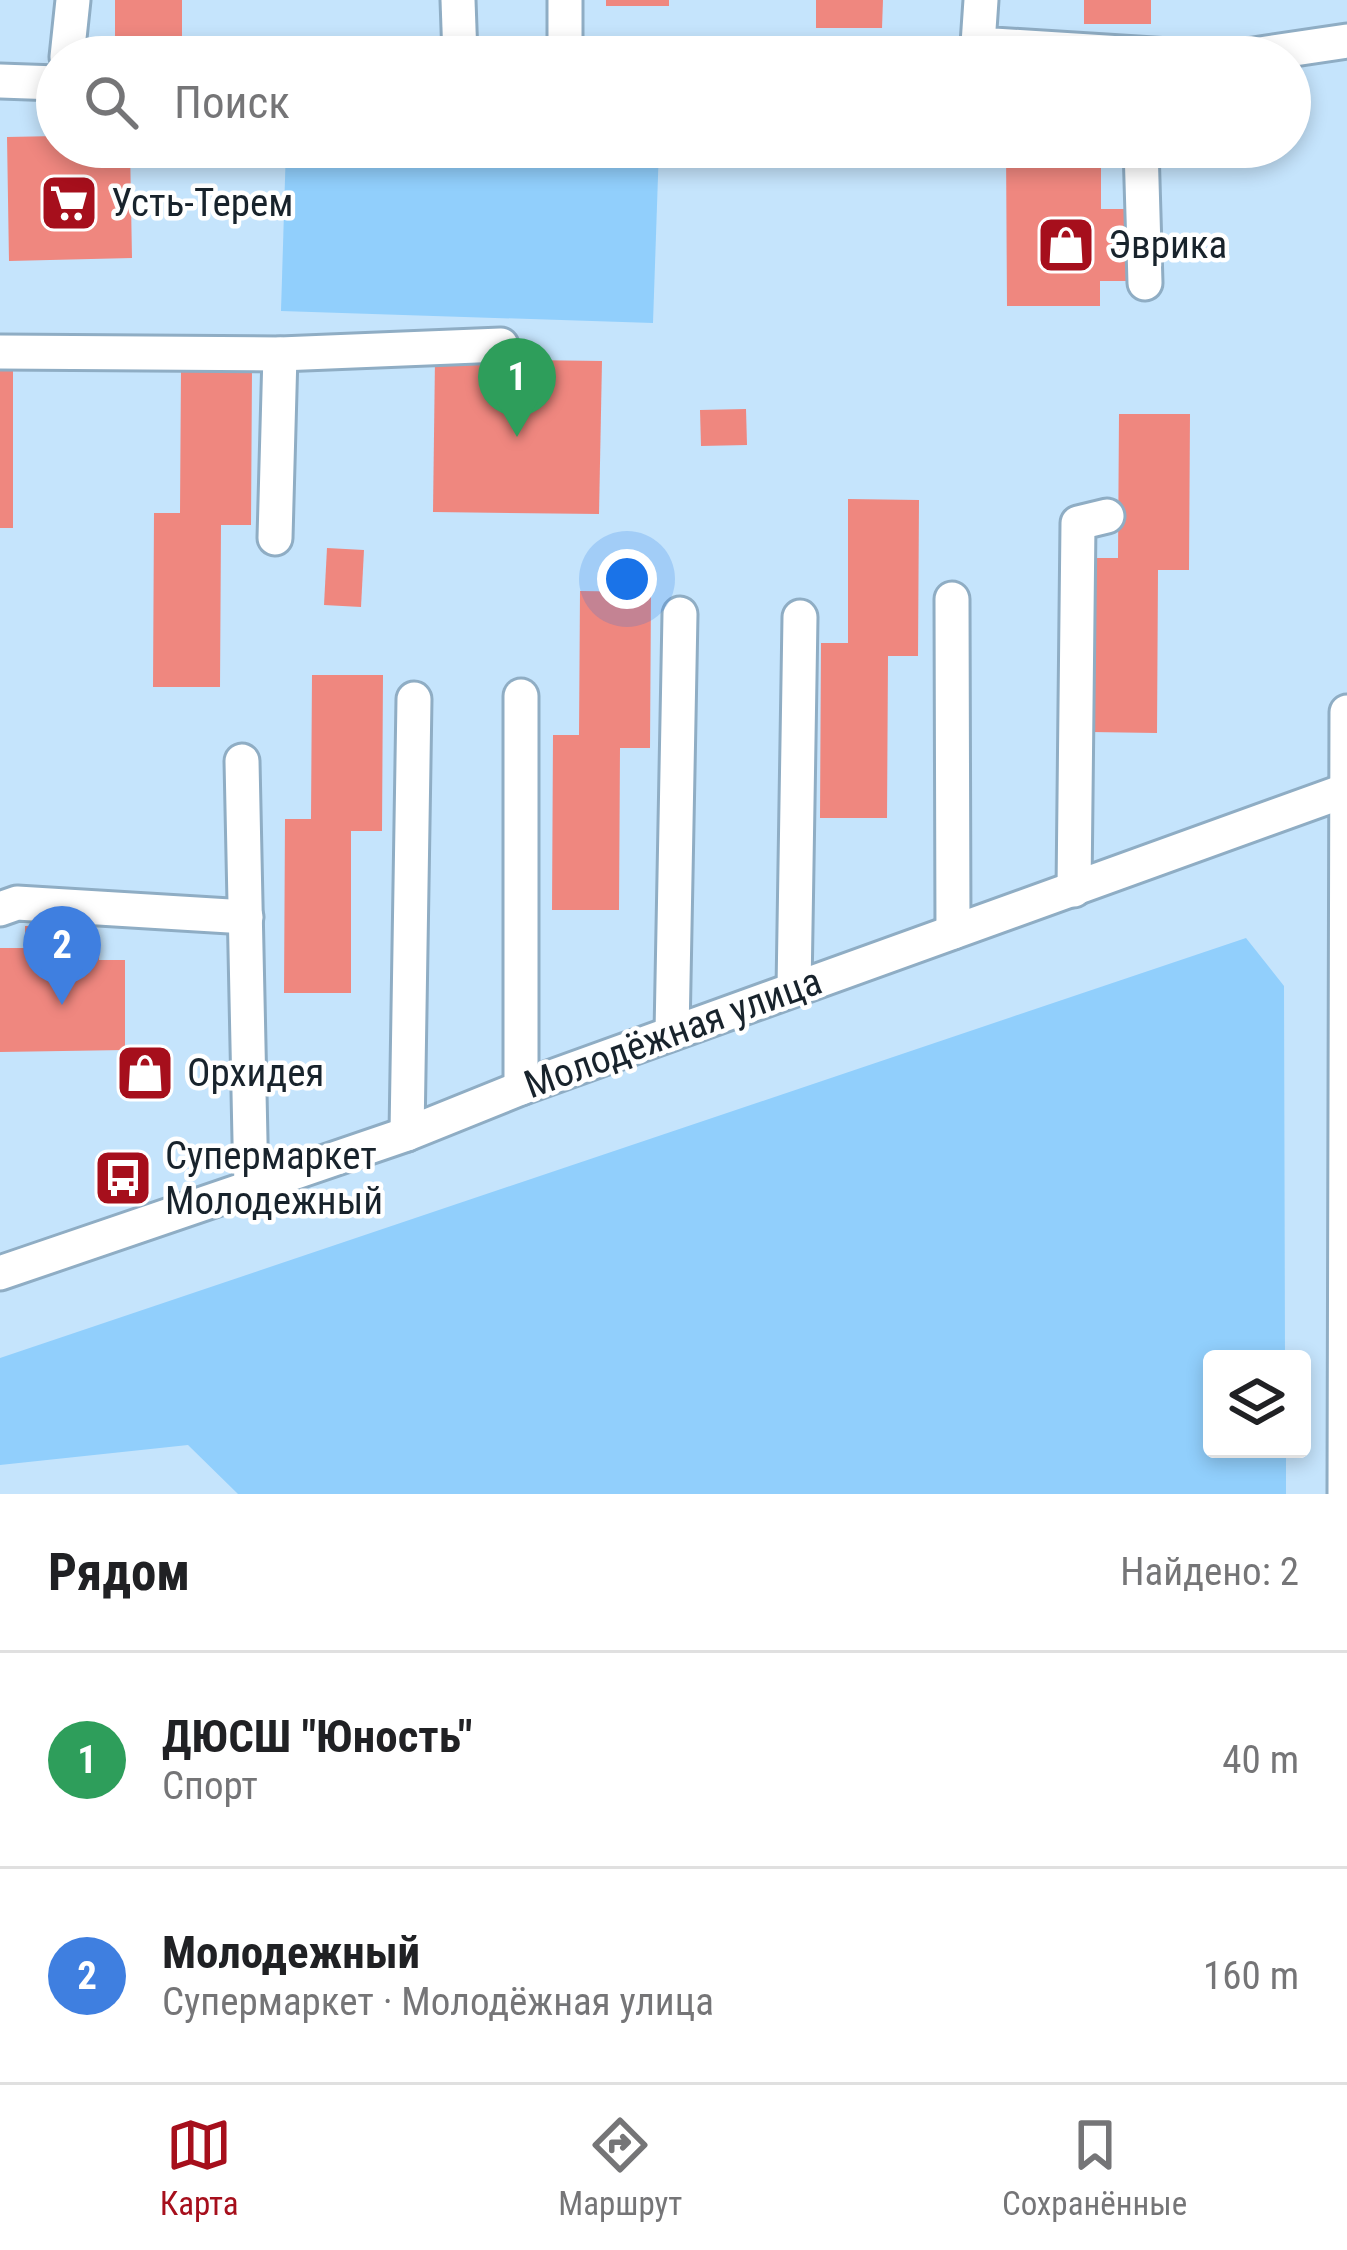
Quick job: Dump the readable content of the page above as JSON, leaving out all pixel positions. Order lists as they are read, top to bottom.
{
  "streets": {
    "street": ["Молодёжная улица"]
  },
  "places": {
    "supermarket": ["Усть-Терем"],
    "shop": ["Эврика", "Орхидея"],
    "bus stop": ["Супермаркет Молодежный"]
  },
  "page": {
    "search": "Поиск",
    "pins": ["1", "2"],
    "heading": ["Рядом", "Найдено: 2"],
    "list": [
      {
        "mark": "1",
        "name": "ДЮСШ \"Юность\"",
        "note": "Спорт",
        "value": "40 m"
      },
      {
        "mark": "2",
        "name": "Молодежный",
        "note": "Супермаркет · Молодёжная улица",
        "value": "160 m"
      }
    ],
    "nav": ["Карта", "Маршрут", "Сохранённые"]
  }
}
